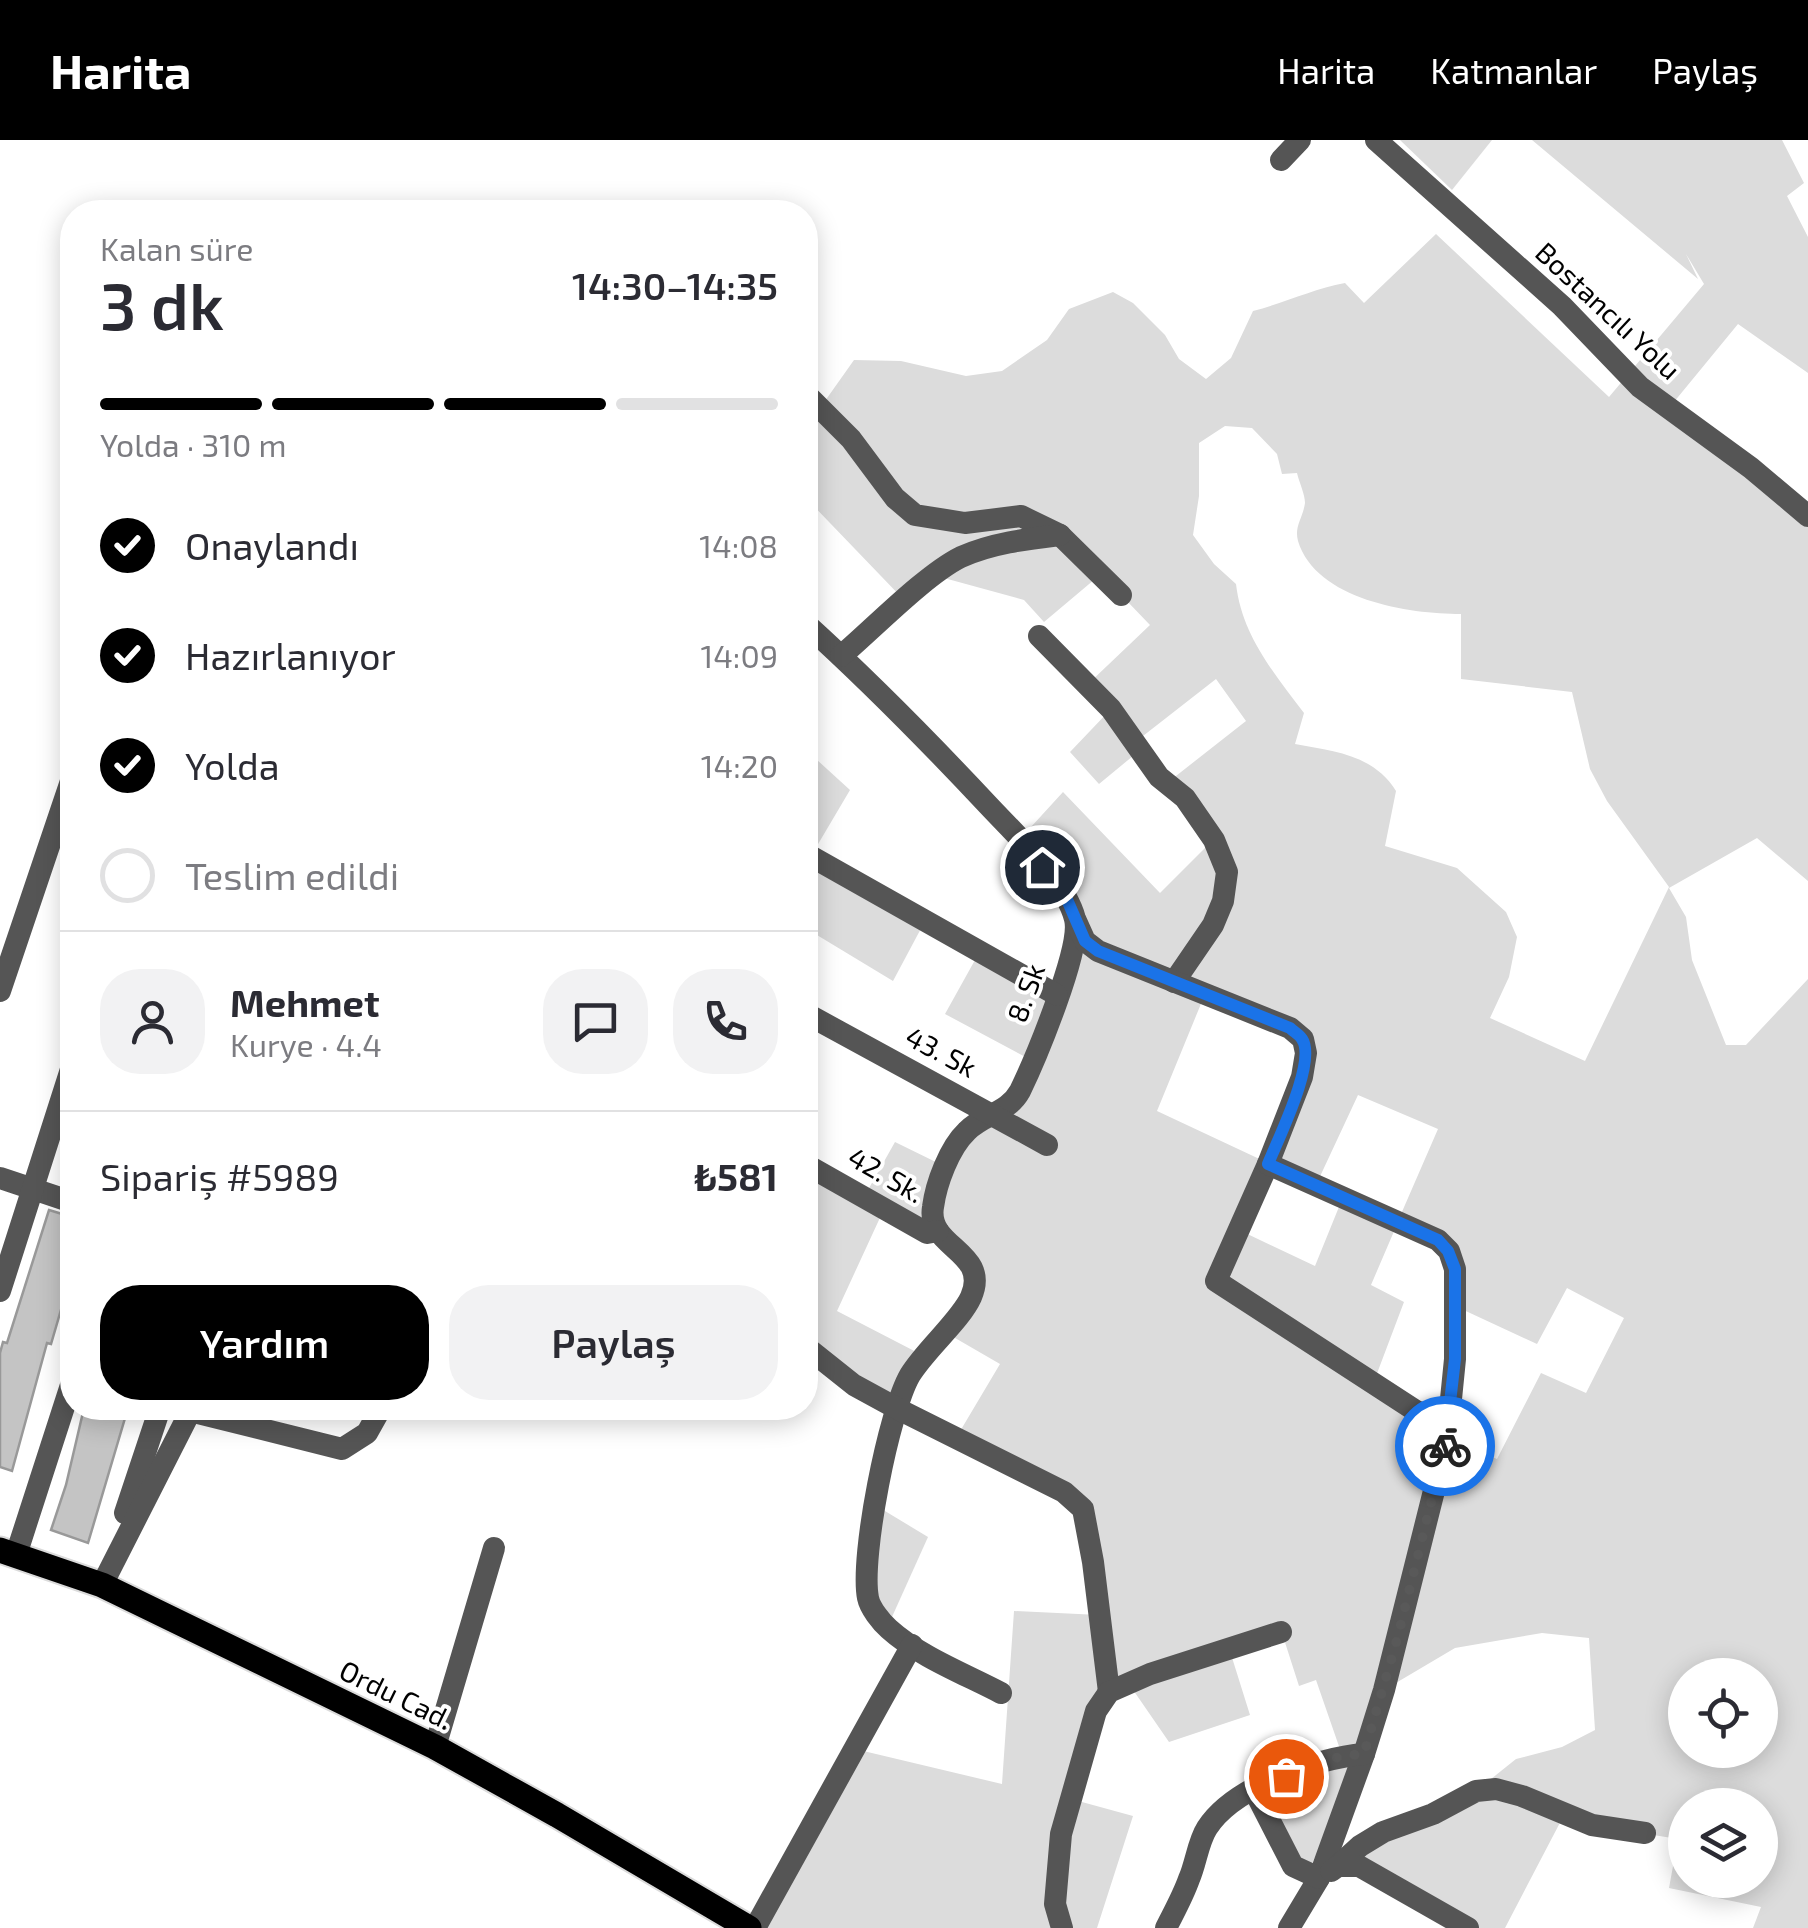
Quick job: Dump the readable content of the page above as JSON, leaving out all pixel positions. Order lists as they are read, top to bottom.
{
  "streets": {
    "main road": ["Ordu Cad."],
    "street": [
      "Bostancılı Yolu",
      "8. Sk",
      "43. Sk",
      "42. Sk."
    ]
  },
  "crossings": [
    ["8. Sk", "43. Sk"],
    ["8. Sk", "42. Sk."]
  ],
  "page": {
    "header": "Harita",
    "nav": ["Harita", "Katmanlar", "Paylaş"],
    "heading": ["3 dk", "Kalan süre", "14:30–14:35"],
    "panel": [
      "Mehmet",
      "Kurye · 4.4",
      "Sipariş #5989",
      "₺581"
    ],
    "bar": "Yolda · 310 m",
    "list": [
      ["Onaylandı", "14:08"],
      ["Hazırlanıyor", "14:09"],
      ["Yolda", "14:20"],
      "Teslim edildi"
    ],
    "buttons": ["Yardım", "Paylaş"]
  }
}
